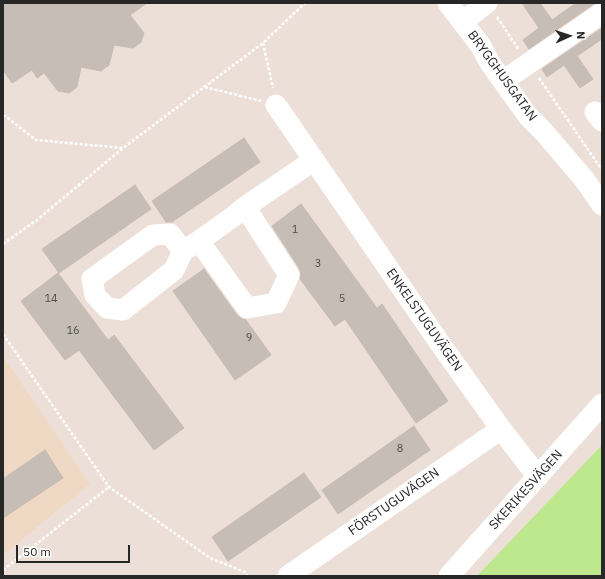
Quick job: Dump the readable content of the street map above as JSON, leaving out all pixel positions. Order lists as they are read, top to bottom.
{
  "streets": {
    "street": [
      "BRYGGHUSGATAN",
      "ENKELSTUGUVÄGEN",
      "SKERIKESVÄGEN",
      "FÖRSTUGUVÄGEN"
    ]
  },
  "crossings": [
    ["ENKELSTUGUVÄGEN", "SKERIKESVÄGEN"],
    ["ENKELSTUGUVÄGEN", "FÖRSTUGUVÄGEN"]
  ],
  "house_numbers": [
    "1",
    "3",
    "14",
    "5",
    "16",
    "9",
    "8"
  ],
  "scale_bar": "50 m",
  "north": "right"
}
